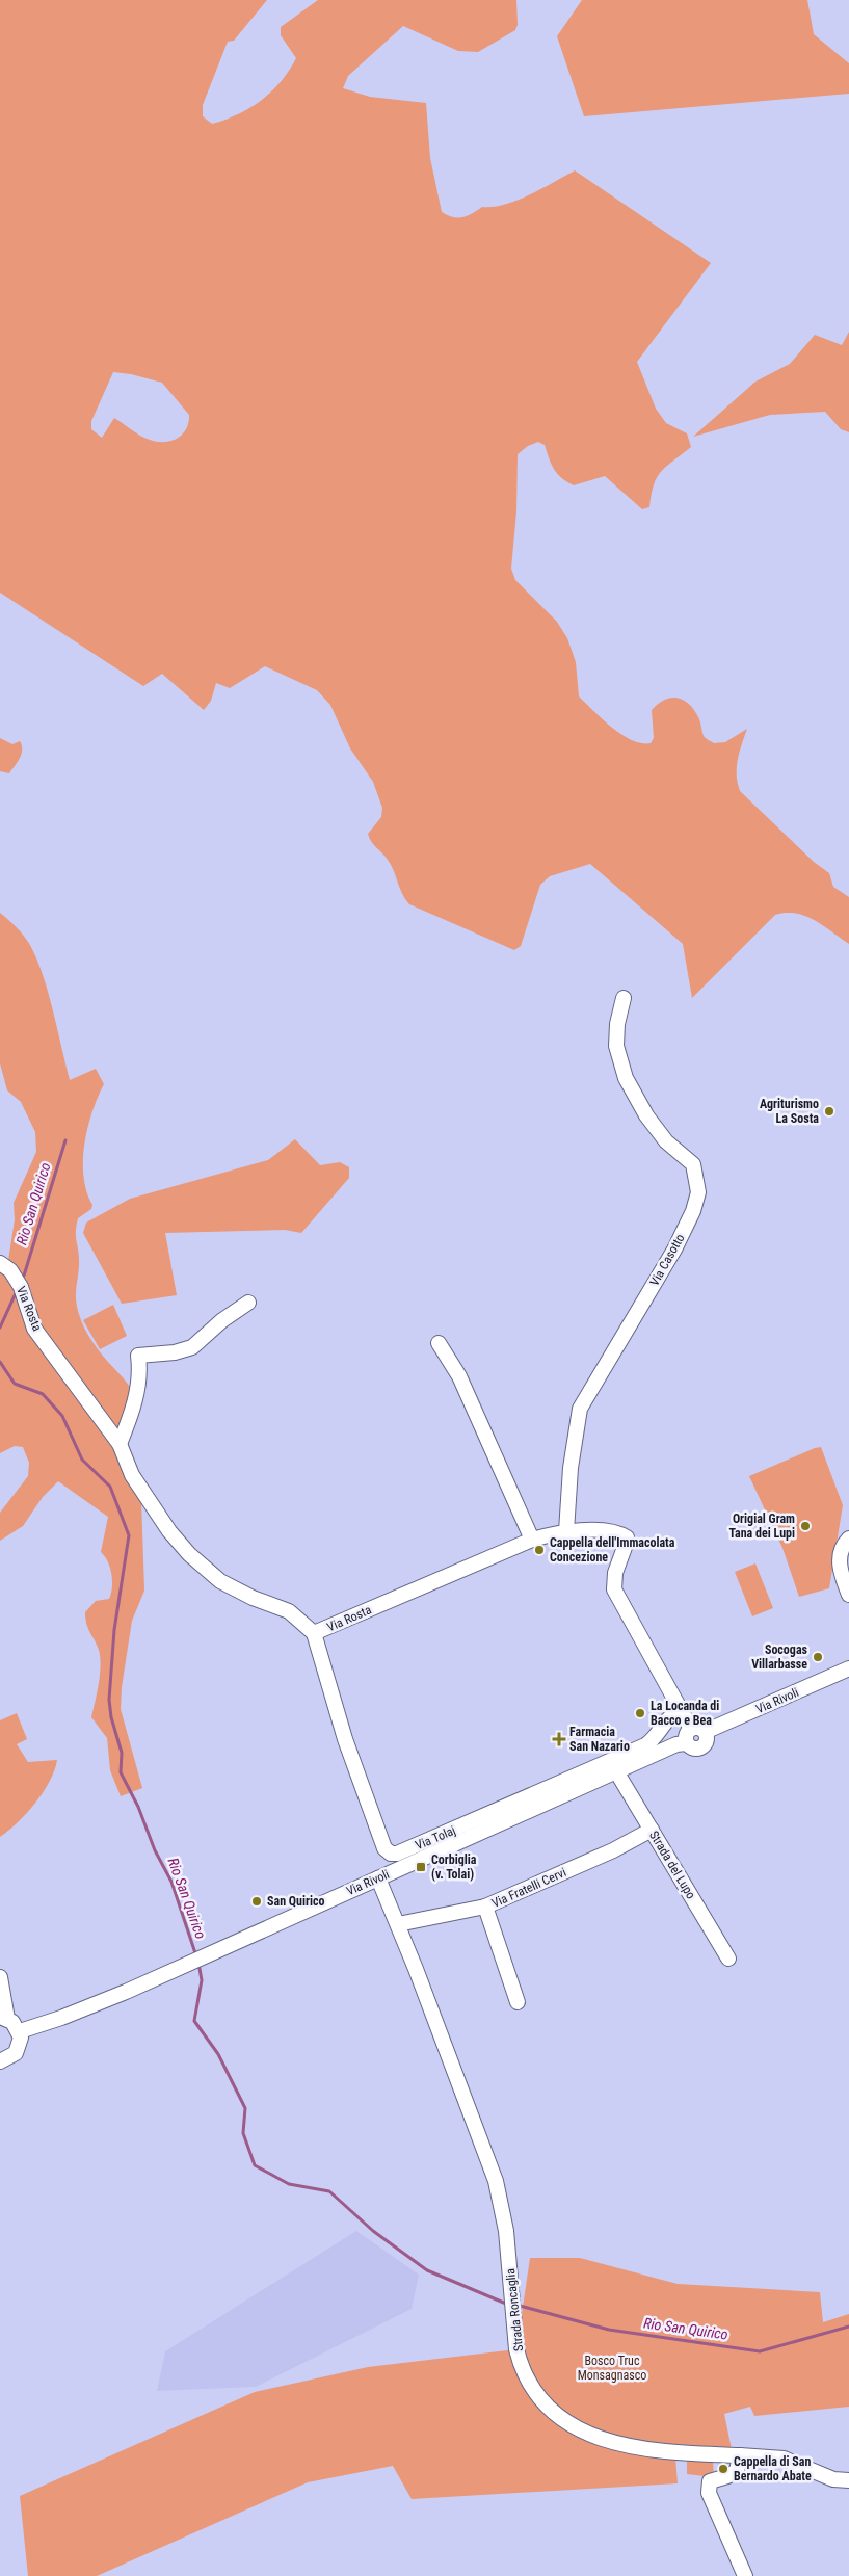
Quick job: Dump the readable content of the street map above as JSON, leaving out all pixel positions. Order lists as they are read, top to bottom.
{
  "streets": {
    "street": [
      "Via Casotto",
      "Via Rosta",
      "Via Rivoli",
      "Via Tolaj",
      "Strada del Lupo",
      "Via Fratelli Cervi",
      "Strada Roncaglia"
    ]
  },
  "crossings": [
    ["Via Casotto", "Via Rosta"],
    ["Via Rosta", "Via Rivoli"],
    ["Via Rosta", "Via Tolaj"],
    ["Via Rivoli", "Strada del Lupo"],
    ["Via Rivoli", "Strada Roncaglia"],
    ["Strada del Lupo", "Via Fratelli Cervi"],
    ["Via Fratelli Cervi", "Strada Roncaglia"]
  ],
  "water": ["Rio San Quirico"],
  "parks": ["Bosco Truc Monsagnasco"],
  "places": {
    "other": [
      "Agriturismo La Sosta",
      "Origial Gram Tana dei Lupi",
      "Cappella dell'Immacolata Concezione",
      "Socogas Villarbasse",
      "La Locanda di Bacco e Bea",
      "San Quirico",
      "Cappella di San Bernardo Abate"
    ],
    "health": ["Farmacia San Nazario"],
    "transit": ["Corbiglia (v. Tolai)"]
  }
}
